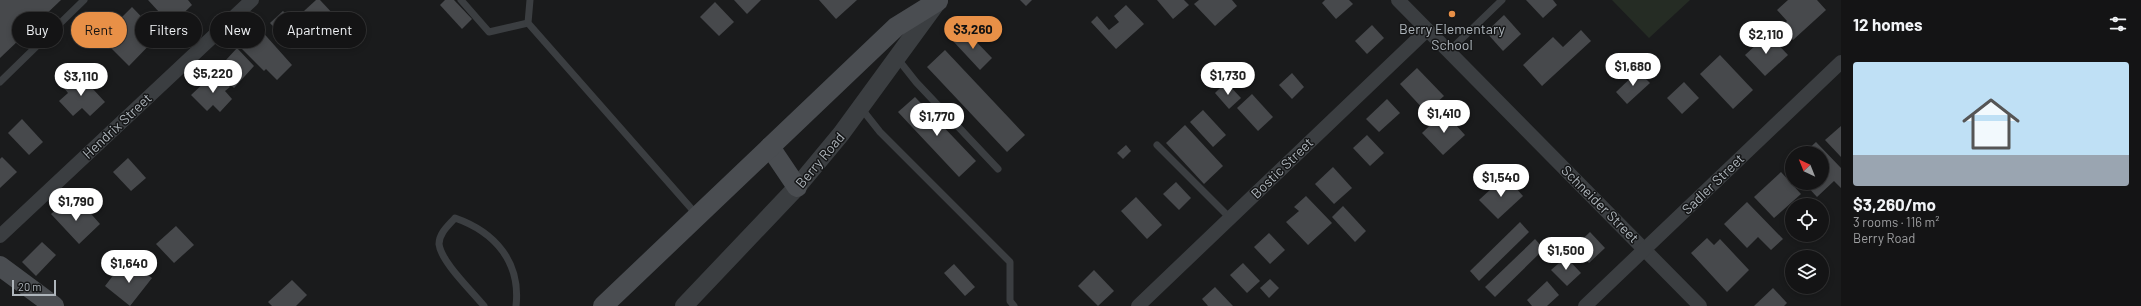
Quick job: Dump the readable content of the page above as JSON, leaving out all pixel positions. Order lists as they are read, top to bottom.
{
  "streets": {
    "street": [
      "Hendrix Street",
      "Berry Road",
      "Bostic Street",
      "Sadler Street",
      "Schneider Street"
    ]
  },
  "crossings": [
    ["Bostic Street", "Schneider Street"],
    ["Sadler Street", "Schneider Street"]
  ],
  "places": ["Berry Elementary School"],
  "scale_bar": "20 m",
  "north": "top left",
  "page": {
    "heading": "12 homes",
    "chip": [
      "Buy",
      "Rent",
      "Filters",
      "New",
      "Apartment"
    ],
    "price": [
      "$3,260",
      "$2,110",
      "$1,680",
      "$5,220",
      "$1,730",
      "$3,110",
      "$1,410",
      "$1,770",
      "$1,540",
      "$1,790",
      "$1,500",
      "$1,640"
    ],
    "list": [
      {
        "name": "$3,260/mo",
        "note": "3 rooms · 116 m² · Berry Road"
      }
    ],
    "scale": "20 m"
  }
}
